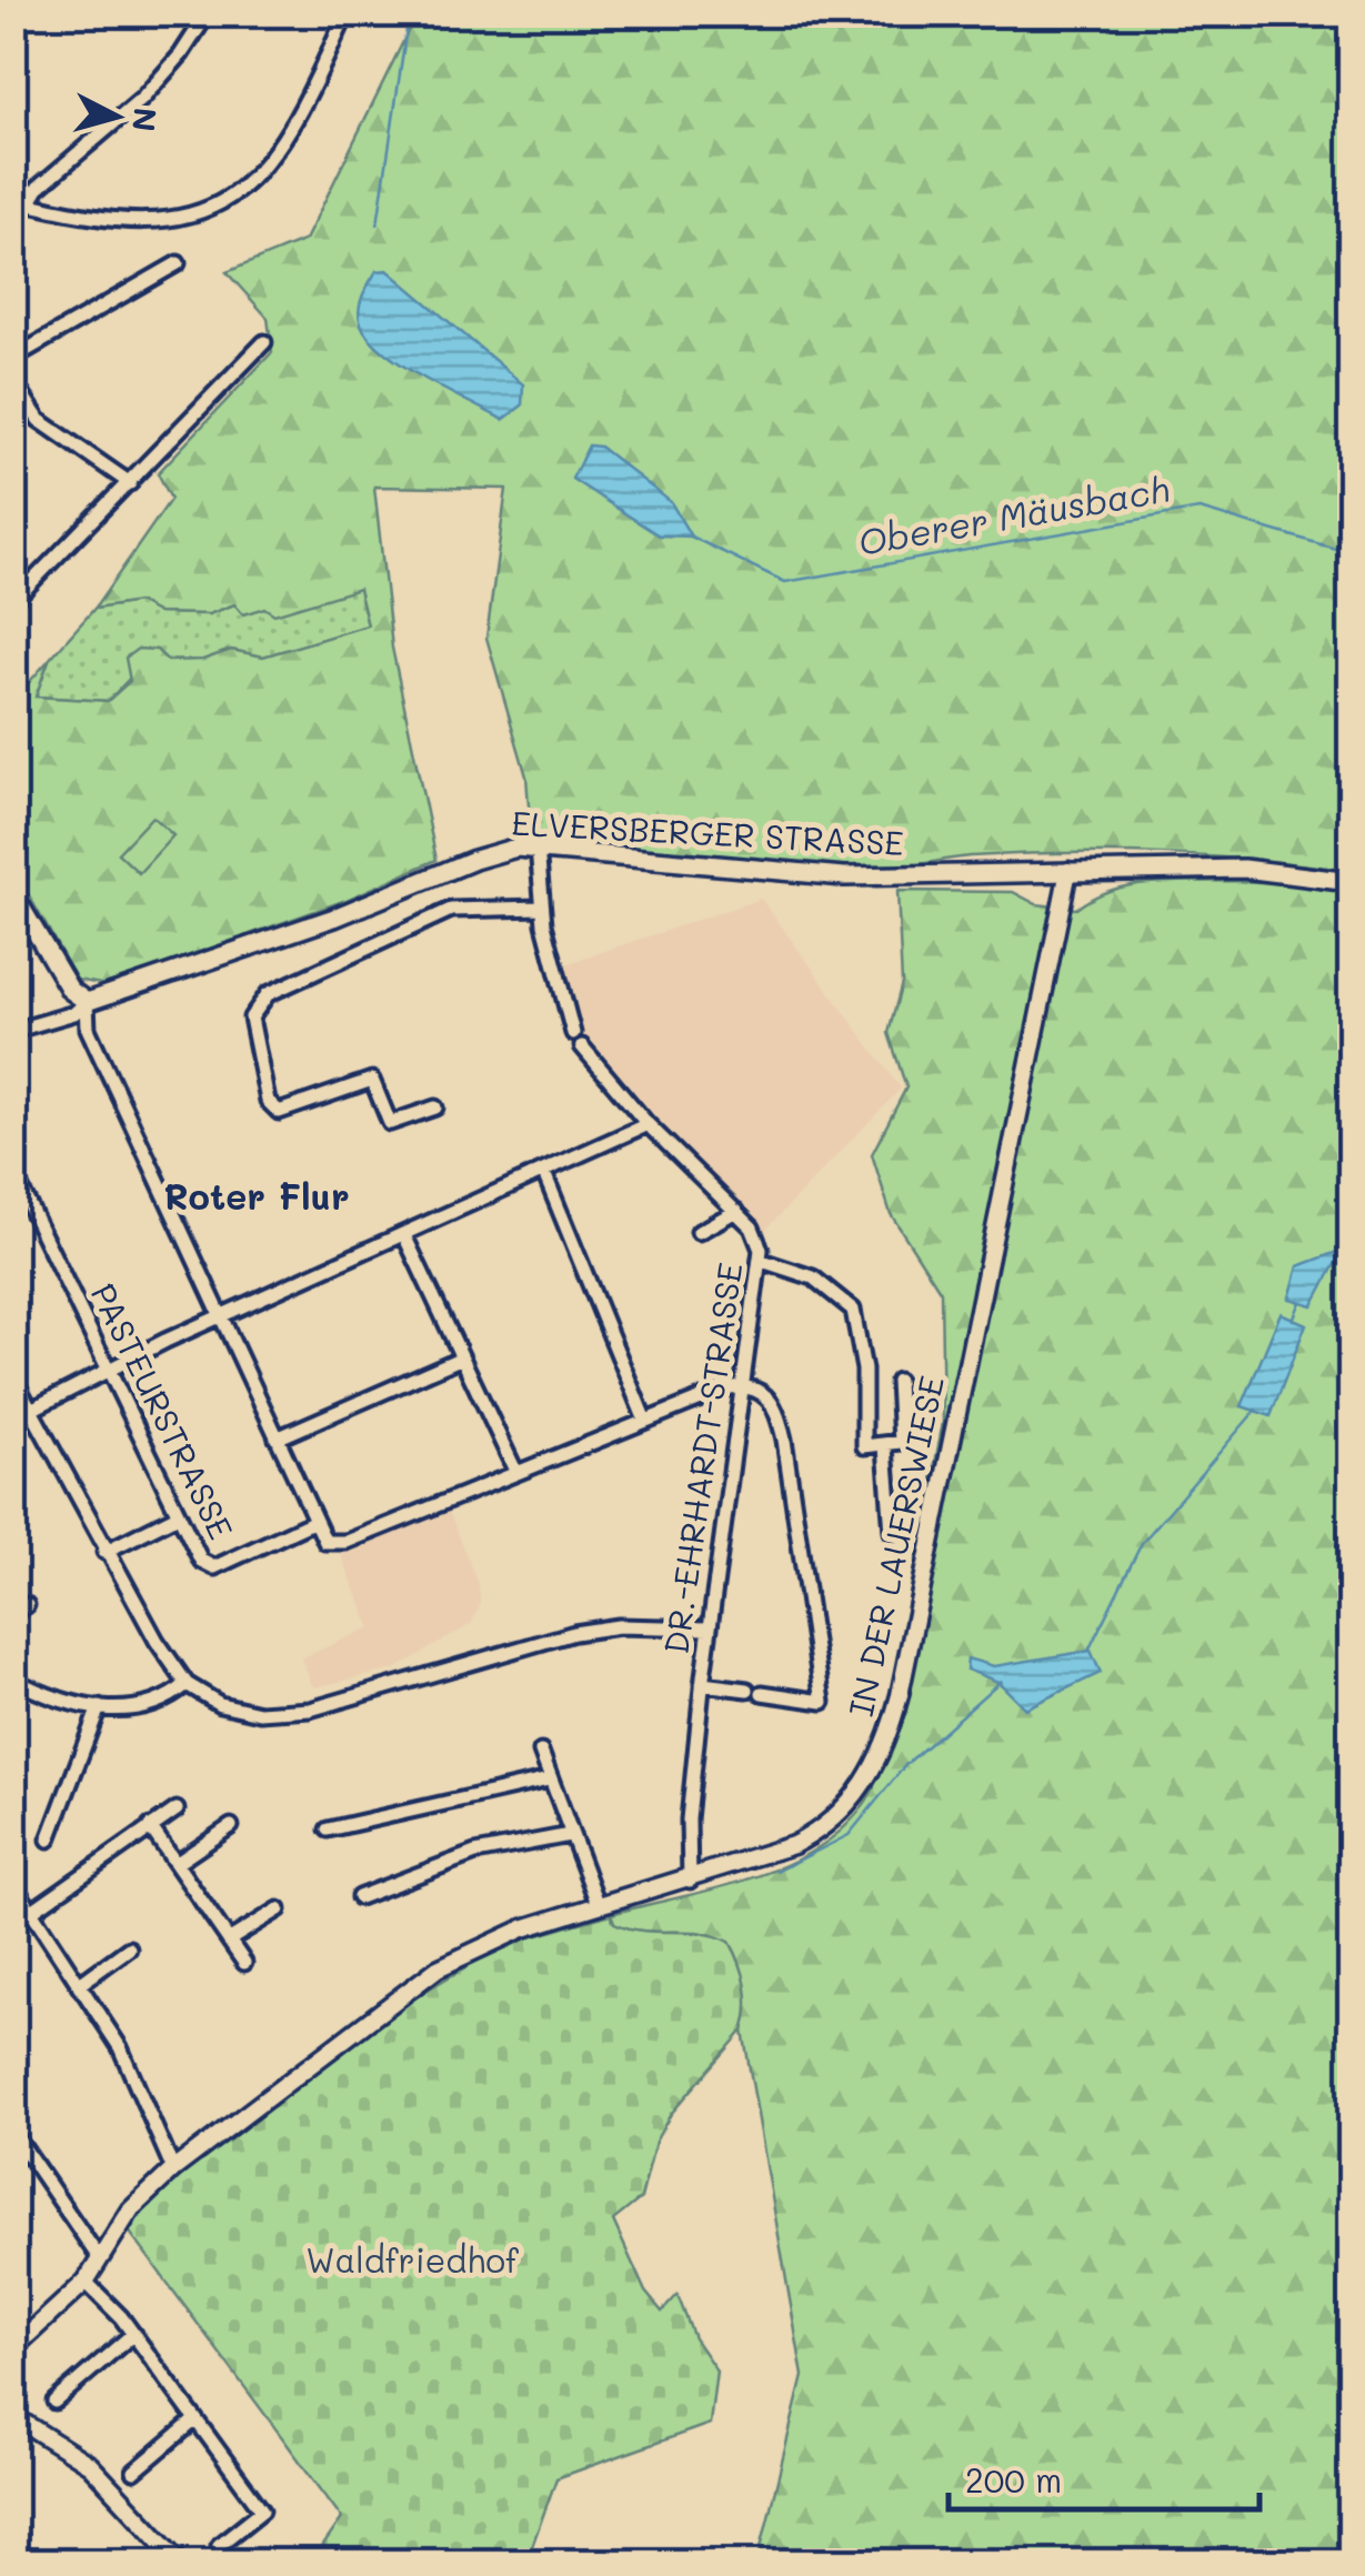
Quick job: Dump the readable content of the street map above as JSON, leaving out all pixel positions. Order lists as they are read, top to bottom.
{
  "streets": {
    "main road": ["ELVERSBERGER STRASSE"],
    "street": ["PASTEURSTRASSE", "DR.-EHRHARDT-STRASSE", "IN DER LAUERSWIESE"]
  },
  "crossings": [
    ["ELVERSBERGER STRASSE", "IN DER LAUERSWIESE"],
    ["DR.-EHRHARDT-STRASSE", "IN DER LAUERSWIESE"]
  ],
  "districts": ["Roter Flur"],
  "water": ["Oberer Mäusbach"],
  "parks": ["Waldfriedhof"],
  "scale_bar": "200 m",
  "north": "right"
}
